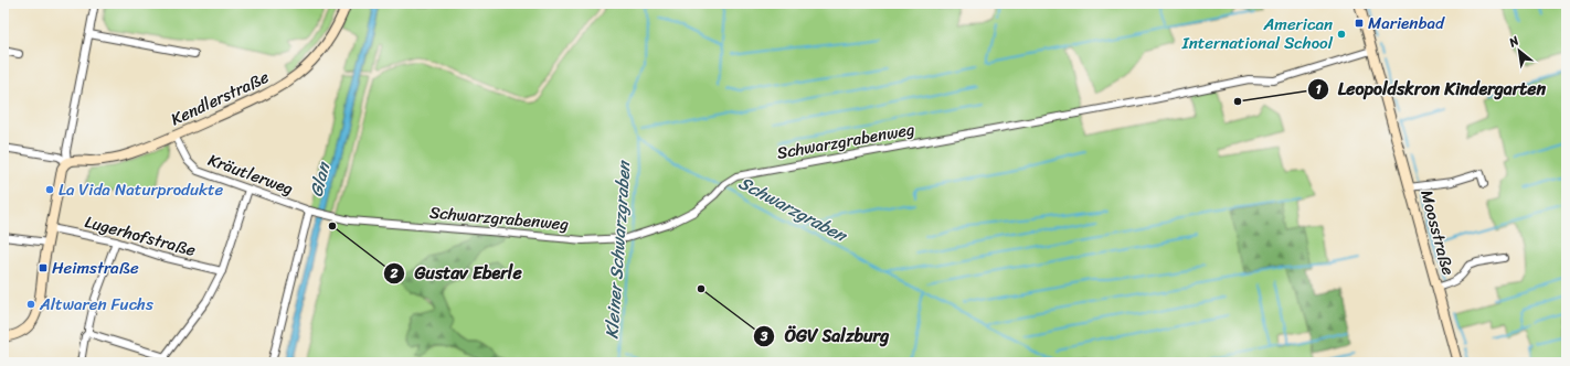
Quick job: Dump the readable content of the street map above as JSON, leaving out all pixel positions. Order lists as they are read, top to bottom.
{
  "streets": {
    "street": [
      "Kendlerstraße",
      "Schwarzgrabenweg",
      "Kräutlerweg",
      "Moosstraße",
      "Lugerhofstraße"
    ]
  },
  "crossings": [
    ["Kendlerstraße", "Kräutlerweg"],
    ["Schwarzgrabenweg", "Kräutlerweg"],
    ["Schwarzgrabenweg", "Moosstraße"]
  ],
  "water": ["Glan", "Schwarzgraben", "Kleiner Schwarzgraben"],
  "places": {
    "transit": ["Marienbad", "Heimstraße"],
    "other": [
      "American International School",
      "Leopoldskron Kindergarten",
      "La Vida Naturprodukte",
      "Gustav Eberle",
      "ÖGV Salzburg",
      "Altwaren Fuchs"
    ]
  },
  "north": "top left"
}
